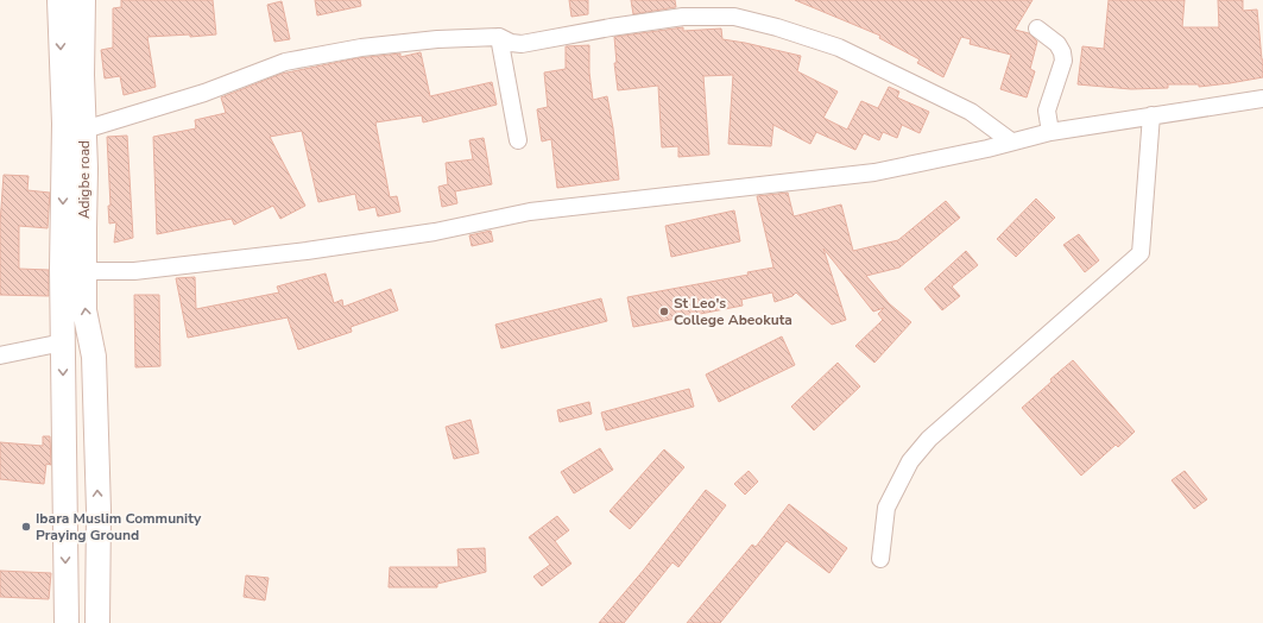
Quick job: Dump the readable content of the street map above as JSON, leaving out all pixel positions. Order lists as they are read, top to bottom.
{
  "streets": {
    "main road": ["Adigbe road"]
  },
  "places": ["St Leo's College Abeokuta", "Ibara Muslim Community Praying Ground"]
}
